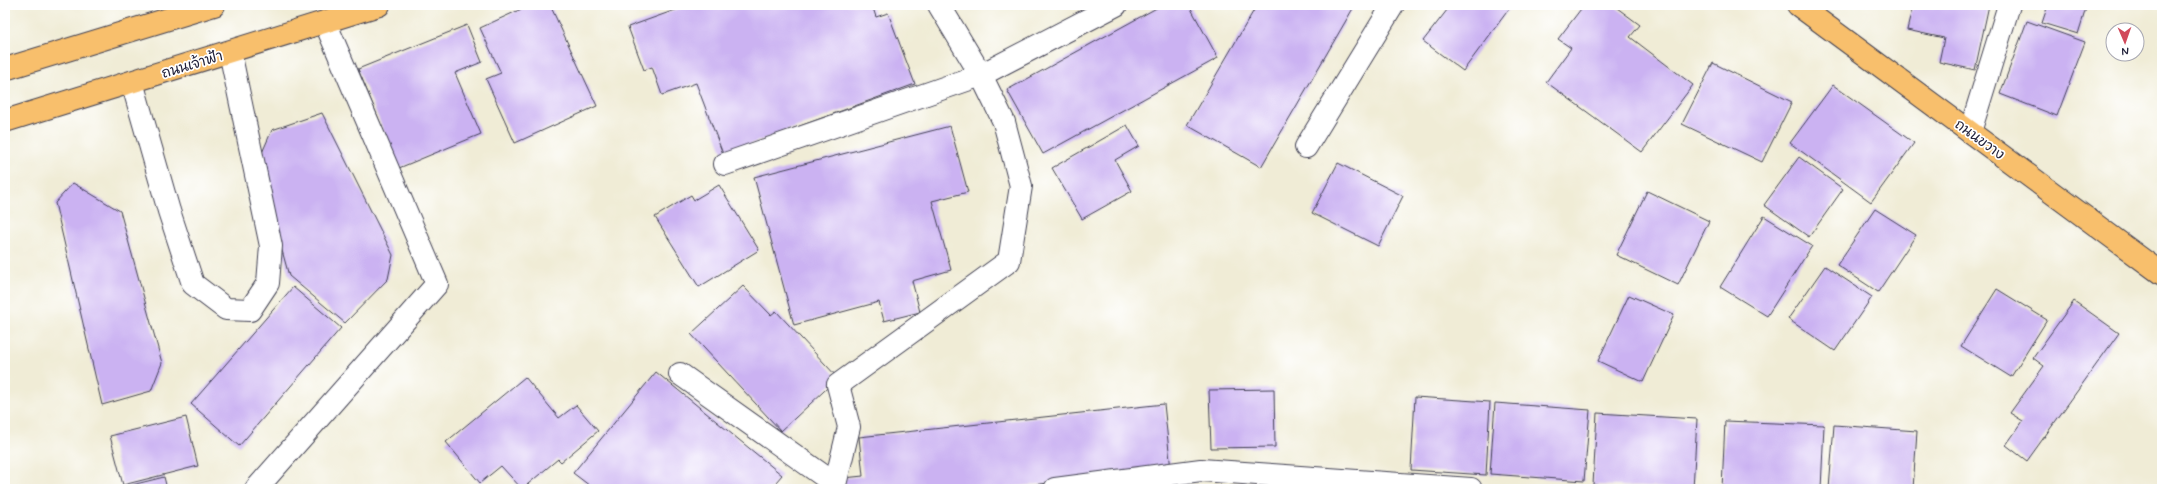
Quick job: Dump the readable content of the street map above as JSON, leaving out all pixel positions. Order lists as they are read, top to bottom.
{
  "streets": {
    "main road": ["ถนนเจ้าฟ้า", "ถนนขวาง"]
  },
  "north": "bottom"
}
